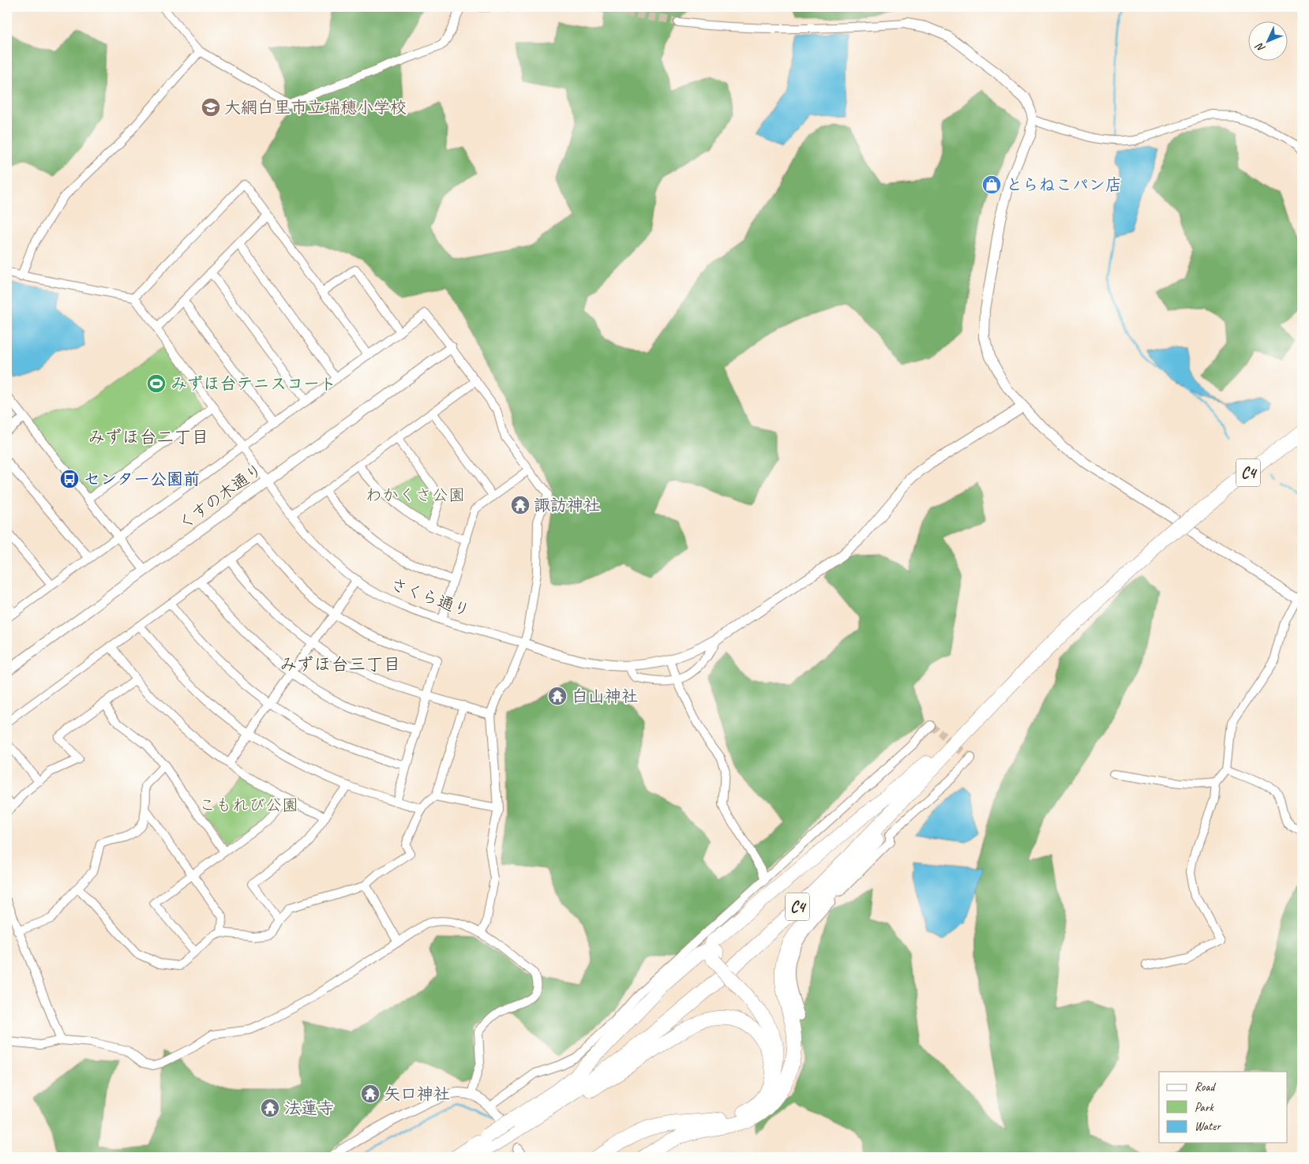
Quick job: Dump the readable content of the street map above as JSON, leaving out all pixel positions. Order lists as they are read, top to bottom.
{
  "streets": {
    "highway": ["C4"],
    "street": ["くすの木通り", "さくら通り"]
  },
  "crossings": [
    ["くすの木通り", "さくら通り"]
  ],
  "districts": ["みずほ台二丁目", "みずほ台三丁目"],
  "parks": ["わかくさ公園", "こもれび公園"],
  "places": {
    "school or university": ["大網白里市立瑞穂小学校"],
    "shop": ["とらねこパン店"],
    "sports": ["みずほ台テニスコート"],
    "bus stop": ["センター公園前"],
    "temple": [
      "諏訪神社",
      "白山神社",
      "矢口神社",
      "法蓮寺"
    ]
  },
  "legend": ["Road", "Park", "Water"],
  "north": "bottom left"
}
